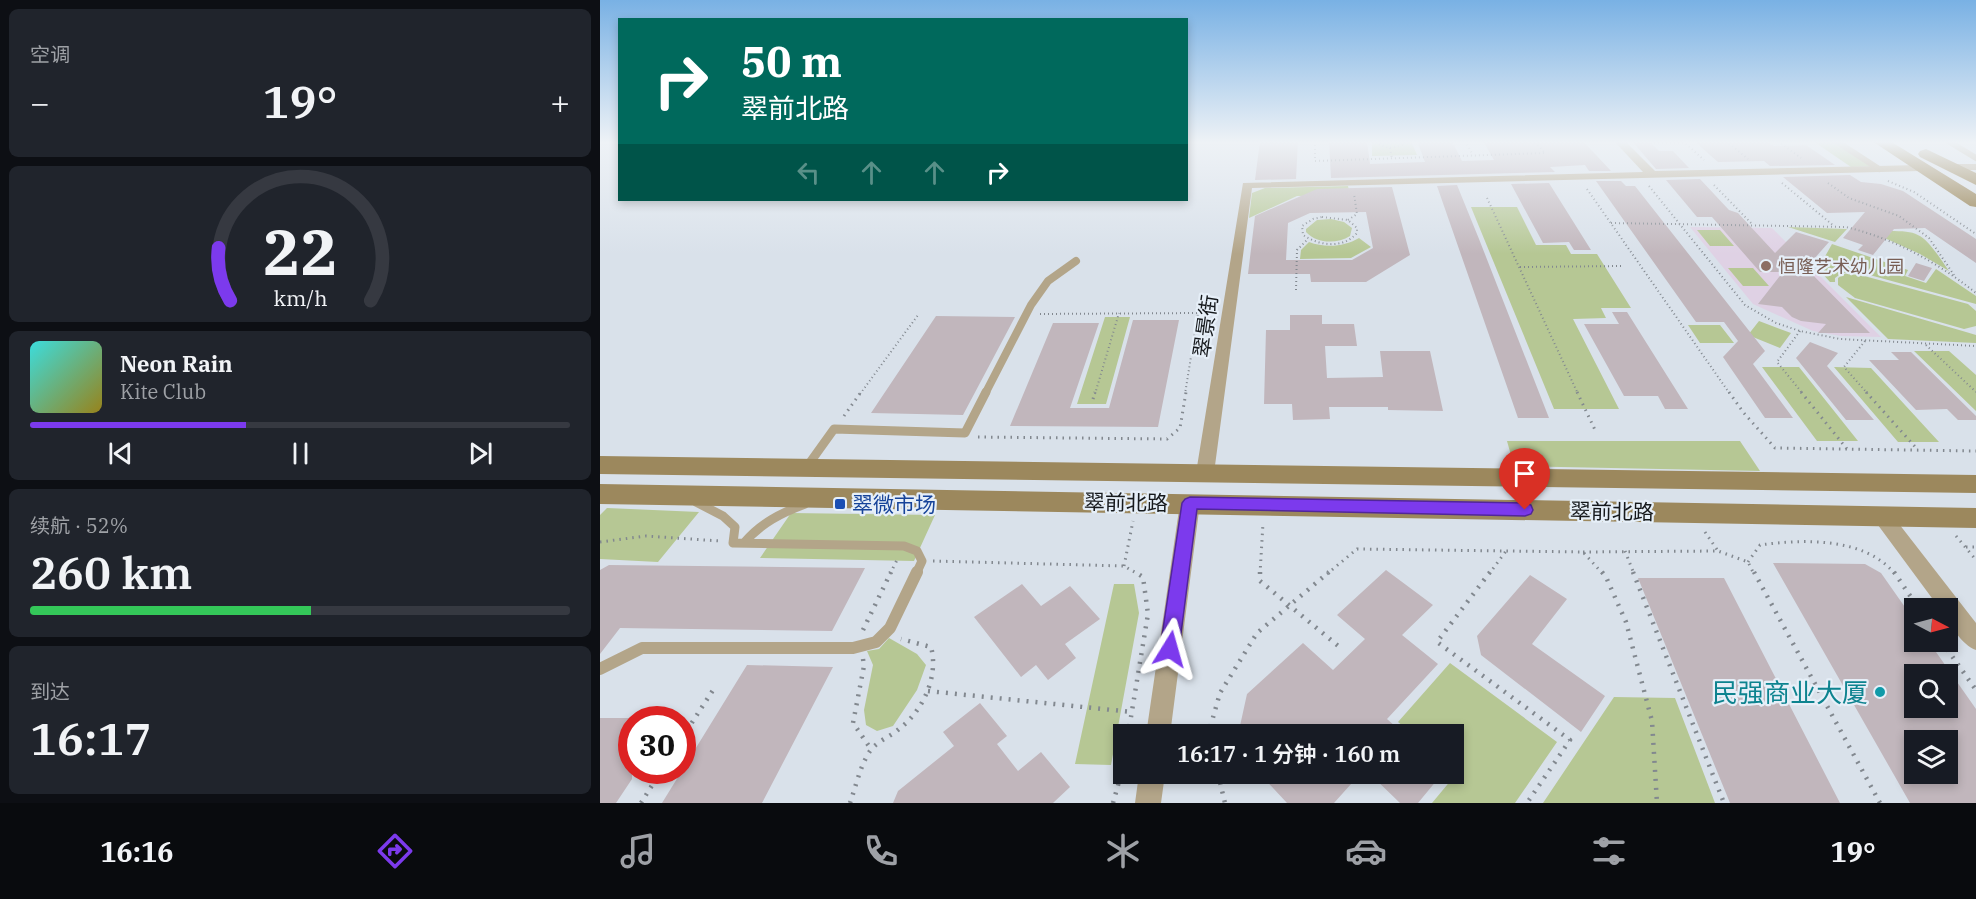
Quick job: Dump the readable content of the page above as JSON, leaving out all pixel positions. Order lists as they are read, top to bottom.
{
  "streets": {
    "main road": ["翠前北路"],
    "street": ["翠景街"]
  },
  "crossings": [
    ["翠景街", "翠前北路"]
  ],
  "places": {
    "other": ["恒隆艺术幼儿园", "民强商业大厦"],
    "transit": ["翠微市场"]
  },
  "north": "right",
  "page": {
    "tile": [
      "空调",
      ["续航 · 52%", "260 km"],
      ["到达", "16:17"]
    ],
    "turn": ["50 m", "翠前北路"],
    "heat": ["−", "19°", "+"],
    "song": ["Neon Rain", "Kite Club"],
    "limit": "30",
    "trip": "16:17 · 1 分钟 · 160 m",
    "tabs": ["16:16", "19°"],
    "gauge": ["22", "km/h"]
  }
}
